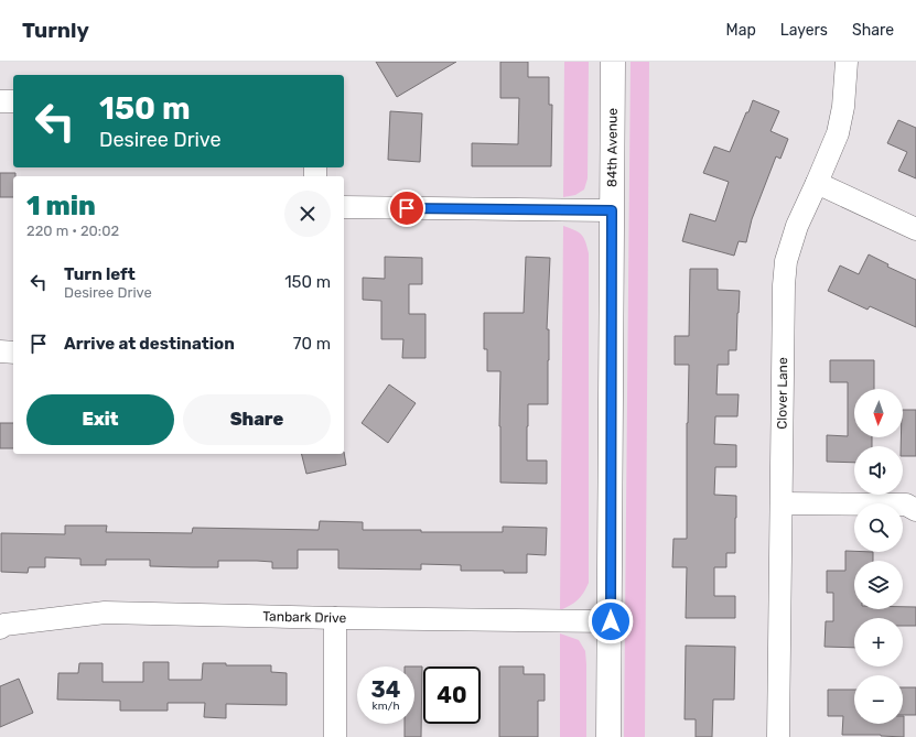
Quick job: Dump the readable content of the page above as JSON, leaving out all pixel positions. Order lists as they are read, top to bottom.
{
  "streets": {
    "street": ["84th Avenue", "Clover Lane", "Tanbark Drive"]
  },
  "crossings": [
    ["84th Avenue", "Tanbark Drive"]
  ],
  "north": "bottom",
  "page": {
    "header": "Turnly",
    "nav": ["Map", "Layers", "Share"],
    "turn": ["150 m", "Desiree Drive"],
    "heading": ["1 min", "220 m · 20:02"],
    "list": [
      {
        "name": "Turn left",
        "note": "Desiree Drive",
        "value": "150 m"
      },
      {
        "name": "Arrive at destination",
        "value": "70 m"
      }
    ],
    "buttons": ["Exit", "Share"],
    "map_buttons": ["+", "−"],
    "speed": "34 km/h",
    "limit": "40"
  }
}
